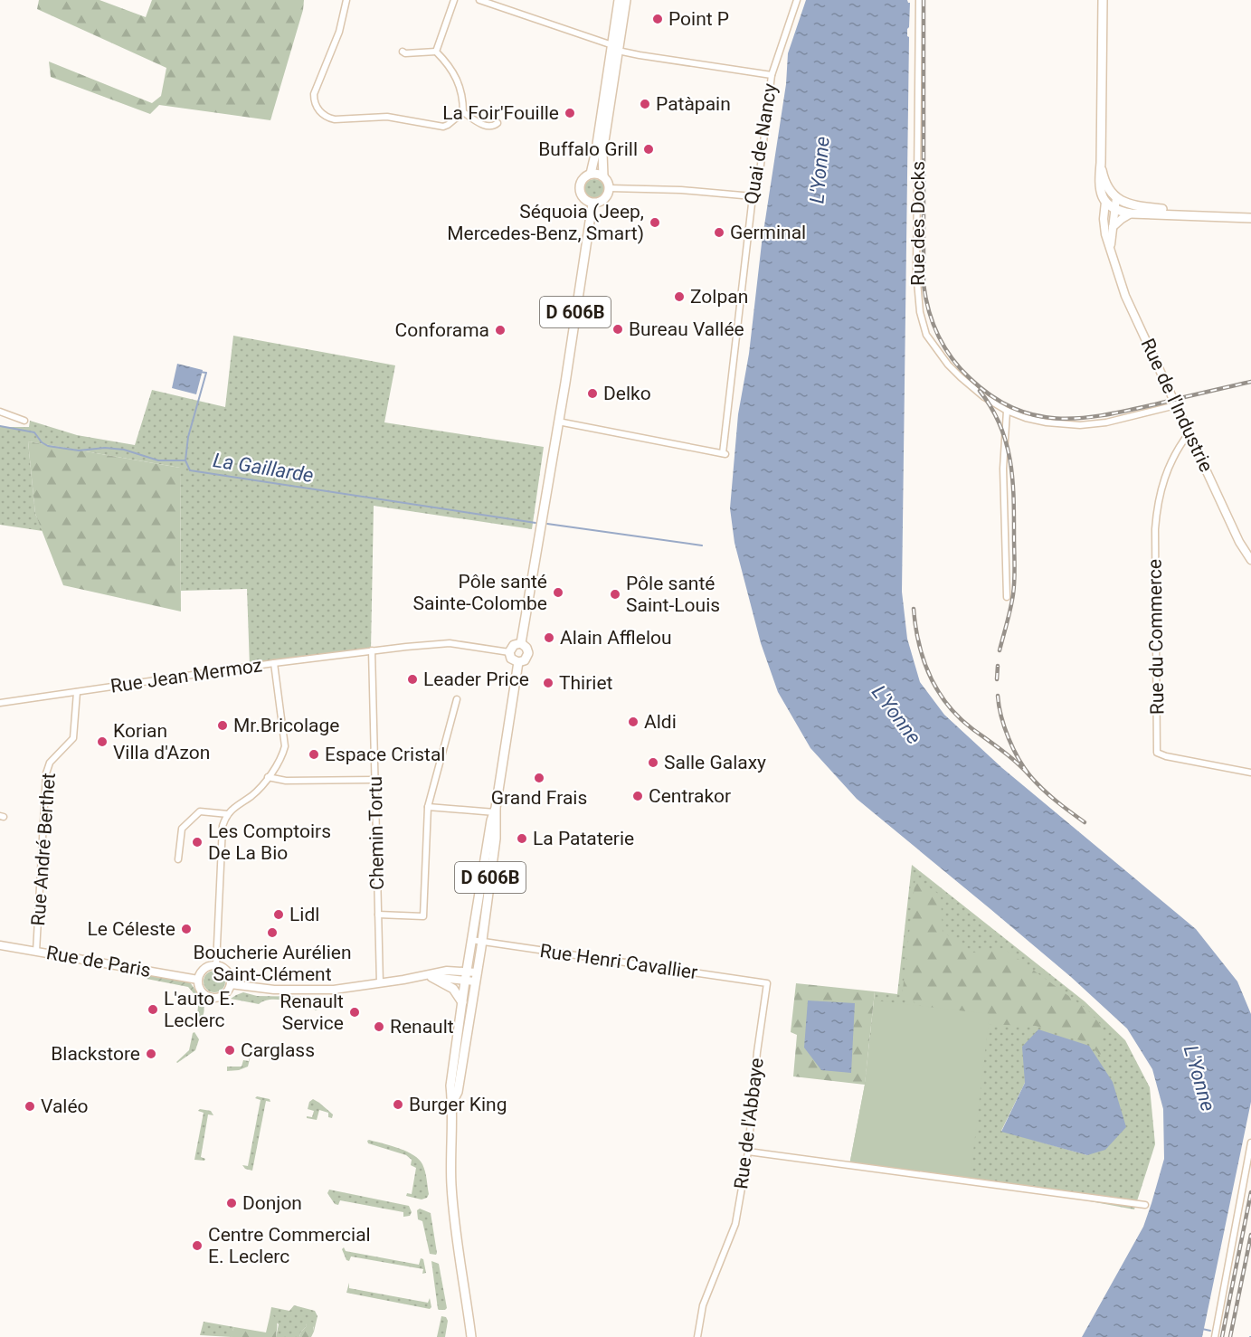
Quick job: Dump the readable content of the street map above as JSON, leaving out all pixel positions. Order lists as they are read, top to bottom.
{
  "streets": {
    "main road": ["D 606B"],
    "street": [
      "Quai de Nancy",
      "Rue des Docks",
      "Rue de l'Industrie",
      "Rue du Commerce",
      "Rue Jean Mermoz",
      "Chemin Tortu",
      "Rue André Berthet",
      "Rue de Paris",
      "Rue Henri Cavallier",
      "Rue de l'Abbaye"
    ]
  },
  "crossings": [
    ["Quai de Nancy", "D 606B"],
    ["Rue des Docks", "Rue de l'Industrie"],
    ["D 606B", "Rue Jean Mermoz"],
    ["D 606B", "Rue Henri Cavallier"],
    ["Rue de l'Industrie", "Rue du Commerce"],
    ["Rue Jean Mermoz", "Chemin Tortu"],
    ["Rue Jean Mermoz", "Rue André Berthet"],
    ["Rue André Berthet", "Rue de Paris"],
    ["Rue Henri Cavallier", "Rue de l'Abbaye"]
  ],
  "water": ["L'Yonne", "La Gaillarde"],
  "places": [
    "Point P",
    "Patàpain",
    "La Foir'Fouille",
    "Buffalo Grill",
    "Séquoia (Jeep, Mercedes-Benz, Smart)",
    "Germinal",
    "Zolpan",
    "Bureau Vallée",
    "Conforama",
    "Delko",
    "Pôle santé Sainte-Colombe",
    "Pôle santé Saint-Louis",
    "Alain Afflelou",
    "Leader Price",
    "Thiriet",
    "Aldi",
    "Mr.Bricolage",
    "Korian Villa d'Azon",
    "Espace Cristal",
    "Salle Galaxy",
    "Grand Frais",
    "Centrakor",
    "La Pataterie",
    "Les Comptoirs De La Bio",
    "Lidl",
    "Le Céleste",
    "Boucherie Aurélien Saint-Clément",
    "L'auto E. Leclerc",
    "Renault Service",
    "Renault",
    "Carglass",
    "Blackstore",
    "Burger King",
    "Valéo",
    "Donjon",
    "Centre Commercial E. Leclerc"
  ]
}
